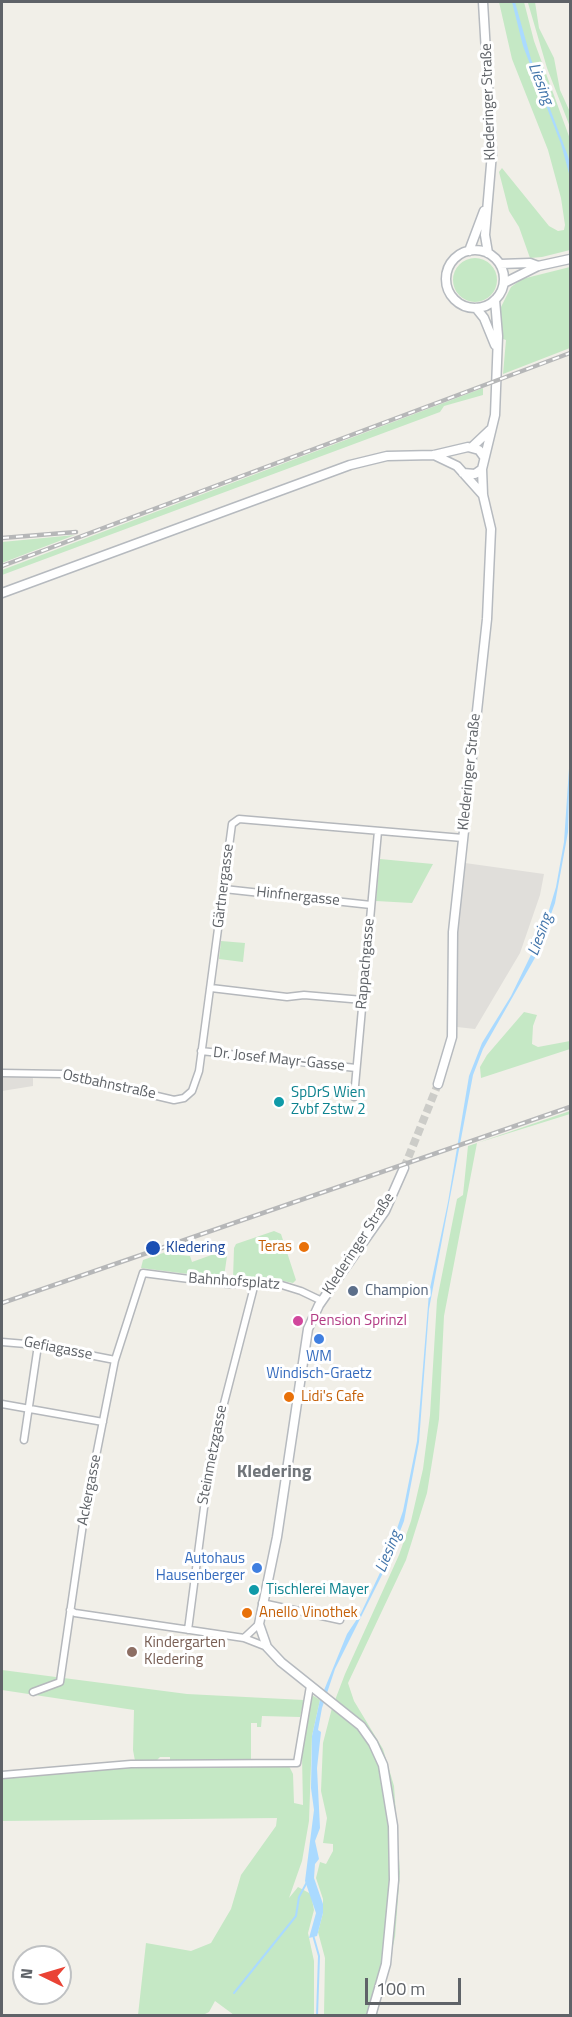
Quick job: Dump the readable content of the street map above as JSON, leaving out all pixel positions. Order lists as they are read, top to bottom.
{
  "streets": {
    "main road": ["Klederinger Straße"],
    "street": [
      "Gärtnergasse",
      "Hinfnergasse",
      "Rappachgasse",
      "Dr. Josef Mayr-Gasse",
      "Ostbahnstraße",
      "Bahnhofsplatz",
      "Gefiagasse",
      "Steinmetzgasse",
      "Ackergasse"
    ]
  },
  "crossings": [
    ["Klederinger Straße", "Gärtnergasse"],
    ["Klederinger Straße", "Bahnhofsplatz"],
    ["Gärtnergasse", "Hinfnergasse"],
    ["Gärtnergasse", "Rappachgasse"],
    ["Gärtnergasse", "Dr. Josef Mayr-Gasse"],
    ["Gärtnergasse", "Ostbahnstraße"],
    ["Hinfnergasse", "Rappachgasse"],
    ["Rappachgasse", "Dr. Josef Mayr-Gasse"],
    ["Bahnhofsplatz", "Steinmetzgasse"],
    ["Bahnhofsplatz", "Ackergasse"],
    ["Gefiagasse", "Ackergasse"]
  ],
  "districts": ["Kledering"],
  "water": ["Liesing"],
  "places": [
    "SpDrS Wien Zvbf Zstw 2",
    "Teras",
    "Kledering",
    "Champion",
    "Pension Sprinzl",
    "WM Windisch-Graetz",
    "Lidi's Cafe",
    "Autohaus Hausenberger",
    "Tischlerei Mayer",
    "Anello Vinothek",
    "Kindergarten Kledering"
  ],
  "scale_bar": "100 m",
  "north": "left"
}
